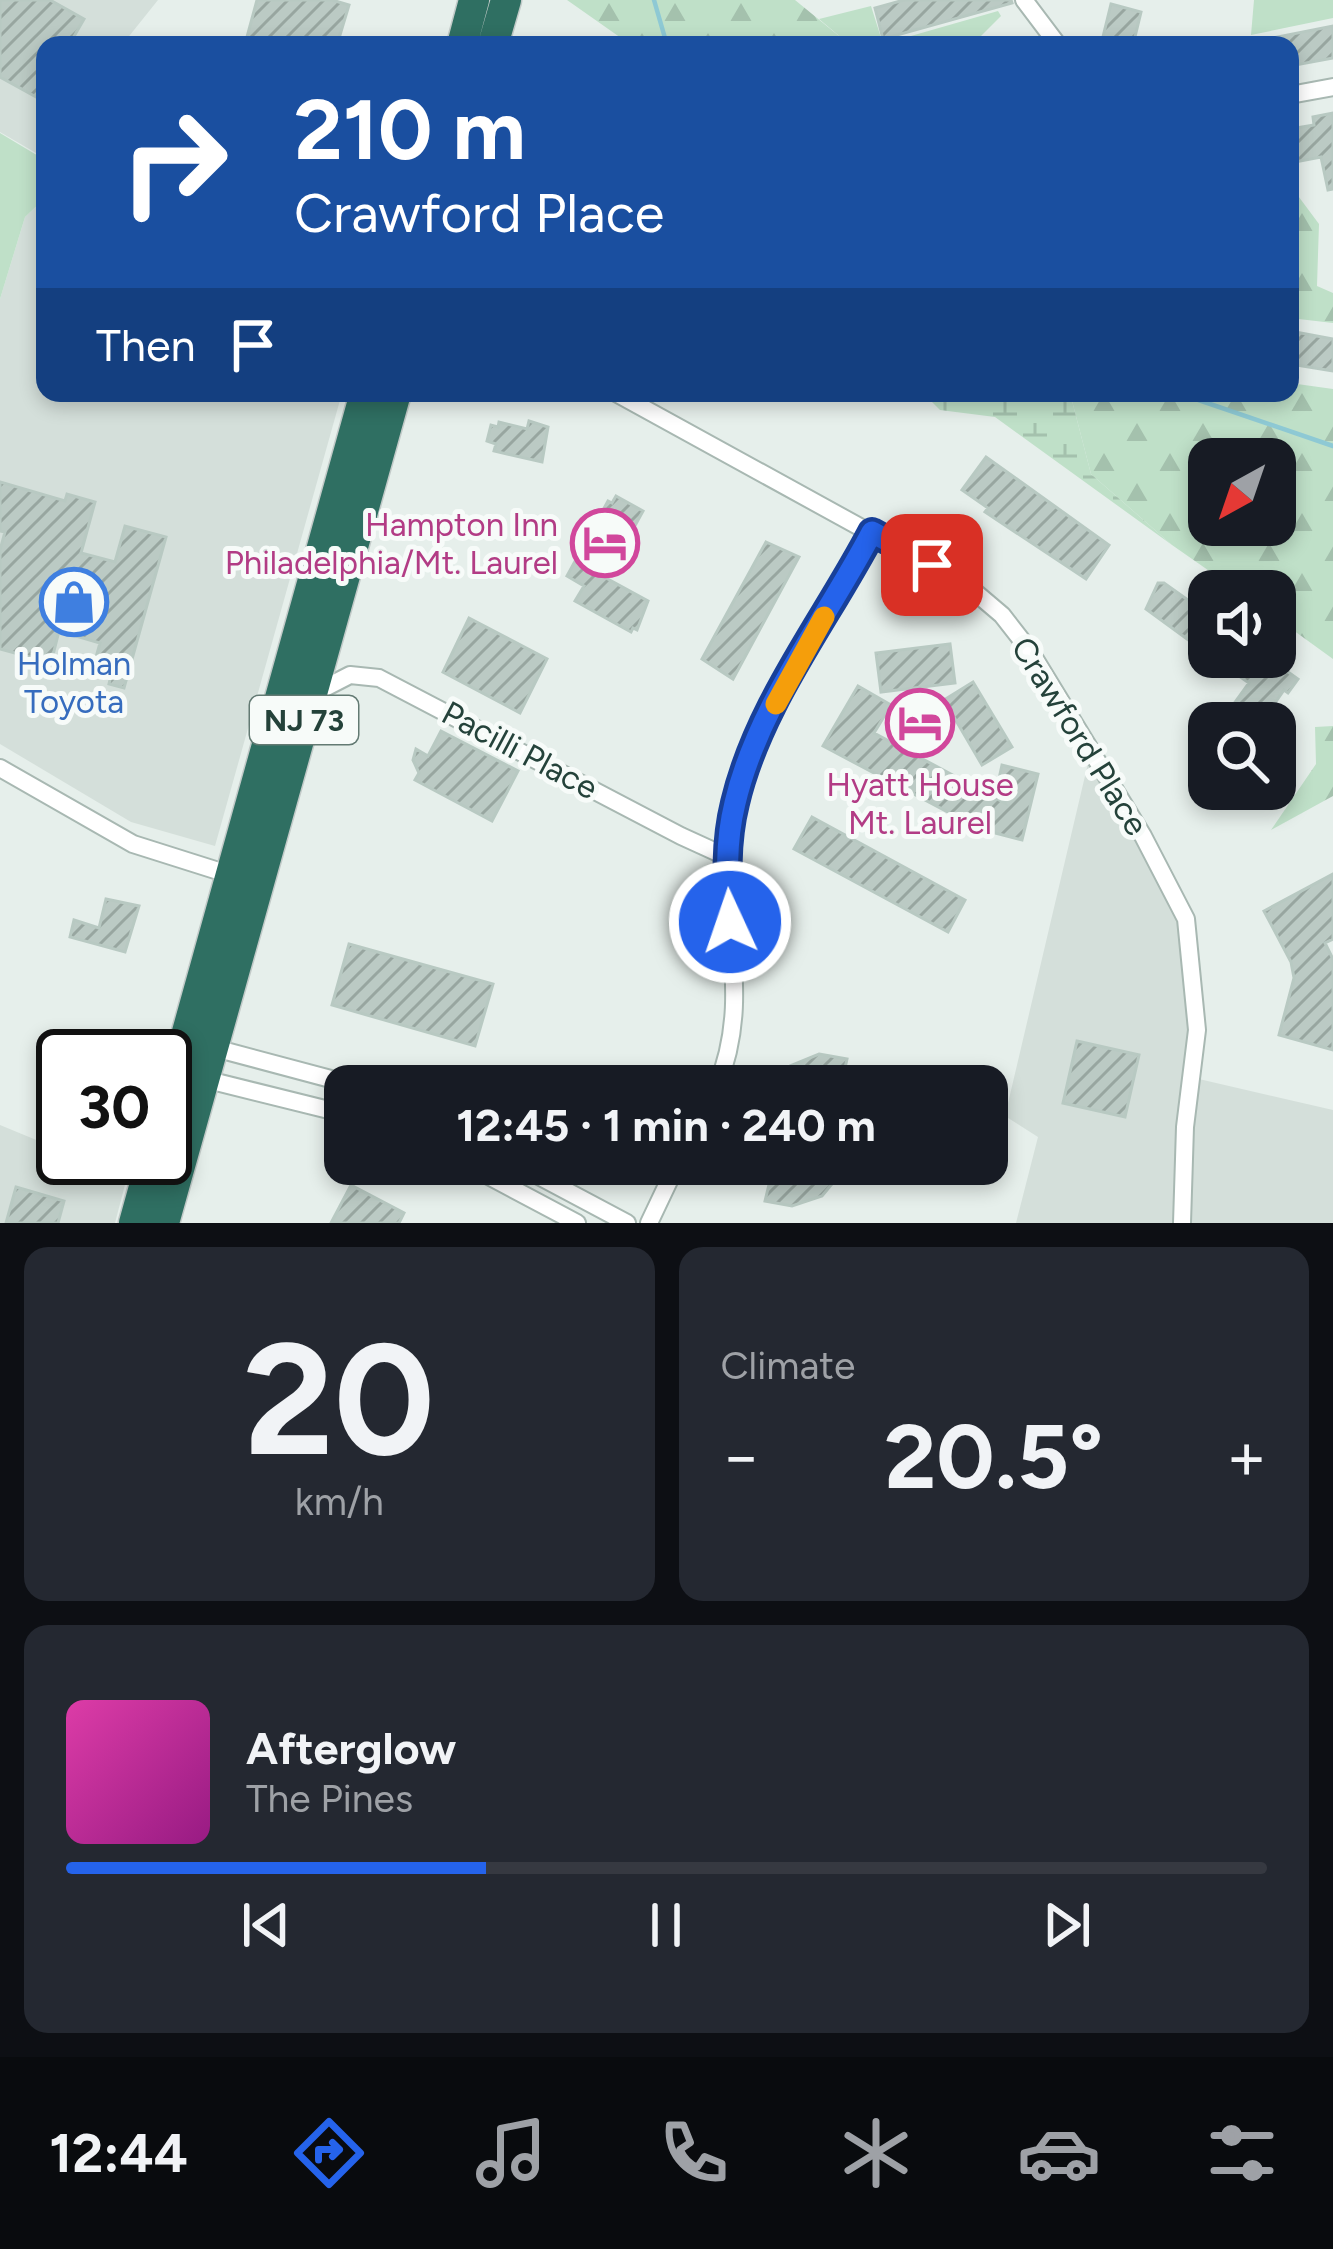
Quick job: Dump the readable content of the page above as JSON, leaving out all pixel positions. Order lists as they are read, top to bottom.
{
  "streets": {
    "highway": ["NJ 73"],
    "street": ["Crawford Place", "Pacilli Place"]
  },
  "crossings": [
    ["NJ 73", "Pacilli Place"]
  ],
  "places": {
    "hotel": ["Hampton Inn Philadelphia/Mt. Laurel", "Hyatt House Mt. Laurel"],
    "shop": ["Holman Toyota"]
  },
  "north": "bottom left",
  "page": {
    "turn": ["210 m", "Crawford Place"],
    "then": "Then",
    "limit": "30",
    "trip": "12:45 · 1 min · 240 m",
    "tile": [
      ["20", "km/h"],
      "Climate"
    ],
    "heat": ["−", "20.5°", "+"],
    "song": ["Afterglow", "The Pines"],
    "tabs": "12:44"
  }
}
